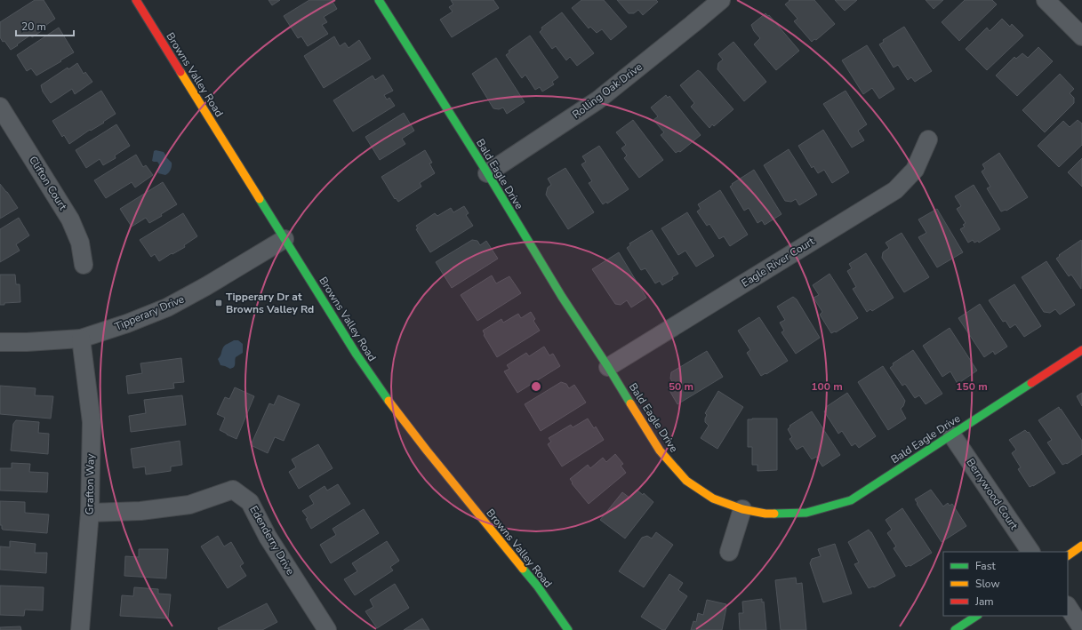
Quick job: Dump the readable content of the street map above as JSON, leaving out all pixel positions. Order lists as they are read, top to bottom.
{
  "streets": {
    "street": [
      "Browns Valley Road",
      "Rolling Oak Drive",
      "Bald Eagle Drive",
      "Clifton Court",
      "Eagle River Court",
      "Tipperary Drive",
      "Grafton Way",
      "Berrywood Court",
      "Edenderry Drive"
    ]
  },
  "crossings": [
    ["Browns Valley Road", "Tipperary Drive"],
    ["Rolling Oak Drive", "Bald Eagle Drive"],
    ["Bald Eagle Drive", "Eagle River Court"],
    ["Bald Eagle Drive", "Berrywood Court"],
    ["Tipperary Drive", "Grafton Way"],
    ["Grafton Way", "Edenderry Drive"]
  ],
  "places": {
    "transit": ["Tipperary Dr at Browns Valley Rd"]
  },
  "legend": ["Fast", "Slow", "Jam"],
  "scale_bar": "20 m",
  "rings": ["50 m", "100 m", "150 m"]
}
